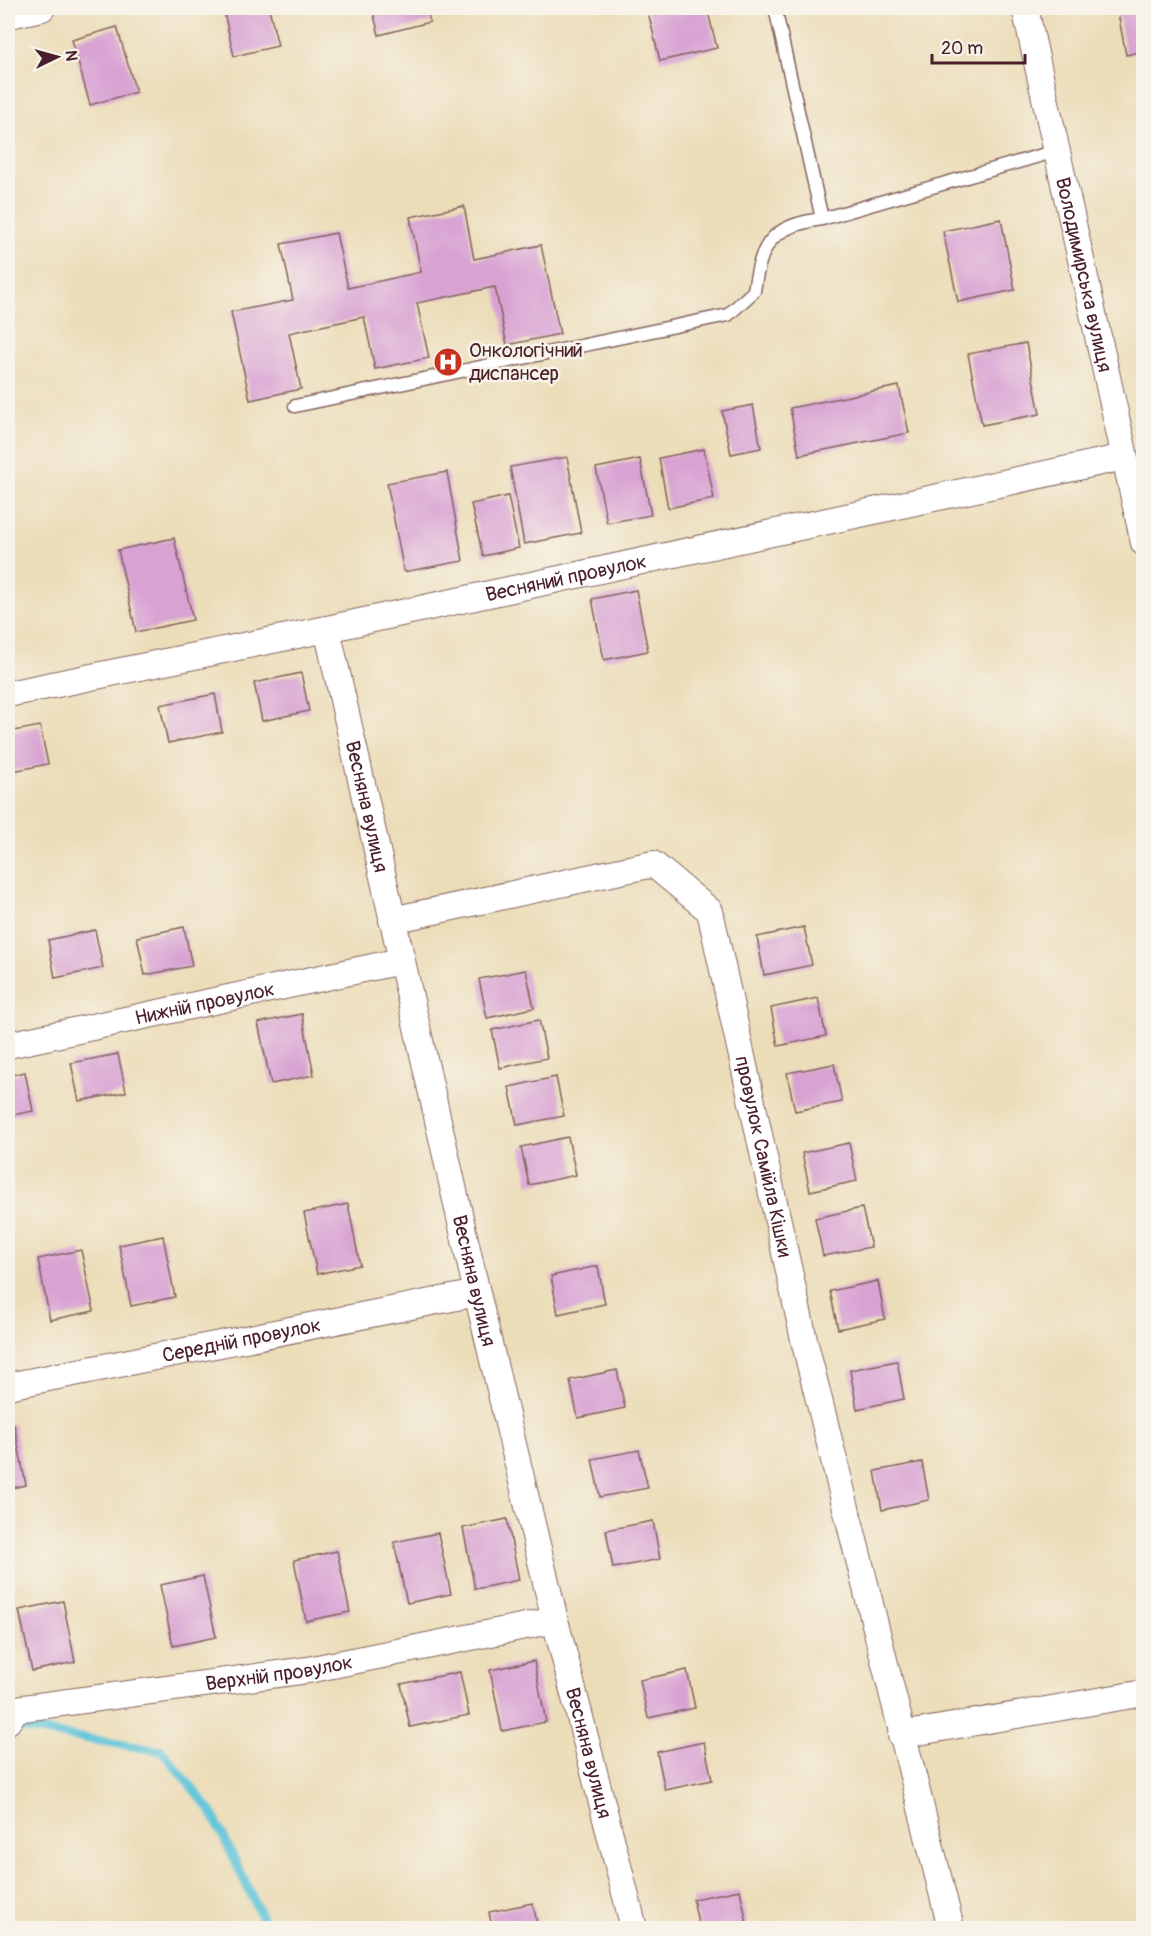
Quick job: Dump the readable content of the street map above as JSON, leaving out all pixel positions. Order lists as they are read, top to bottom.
{
  "streets": {
    "street": [
      "Володимирська вулиця",
      "Весняний провулок",
      "Весняна вулиця",
      "Нижній провулок",
      "провулок Самійла Кішки",
      "Середній провулок",
      "Верхній провулок"
    ]
  },
  "crossings": [
    ["Володимирська вулиця", "Весняний провулок"],
    ["Весняний провулок", "Весняна вулиця"],
    ["Весняна вулиця", "Нижній провулок"],
    ["Весняна вулиця", "провулок Самійла Кішки"],
    ["Весняна вулиця", "Середній провулок"],
    ["Весняна вулиця", "Верхній провулок"]
  ],
  "places": {
    "hospital": ["Онкологічний диспансер"]
  },
  "scale_bar": "20 m",
  "north": "right"
}
